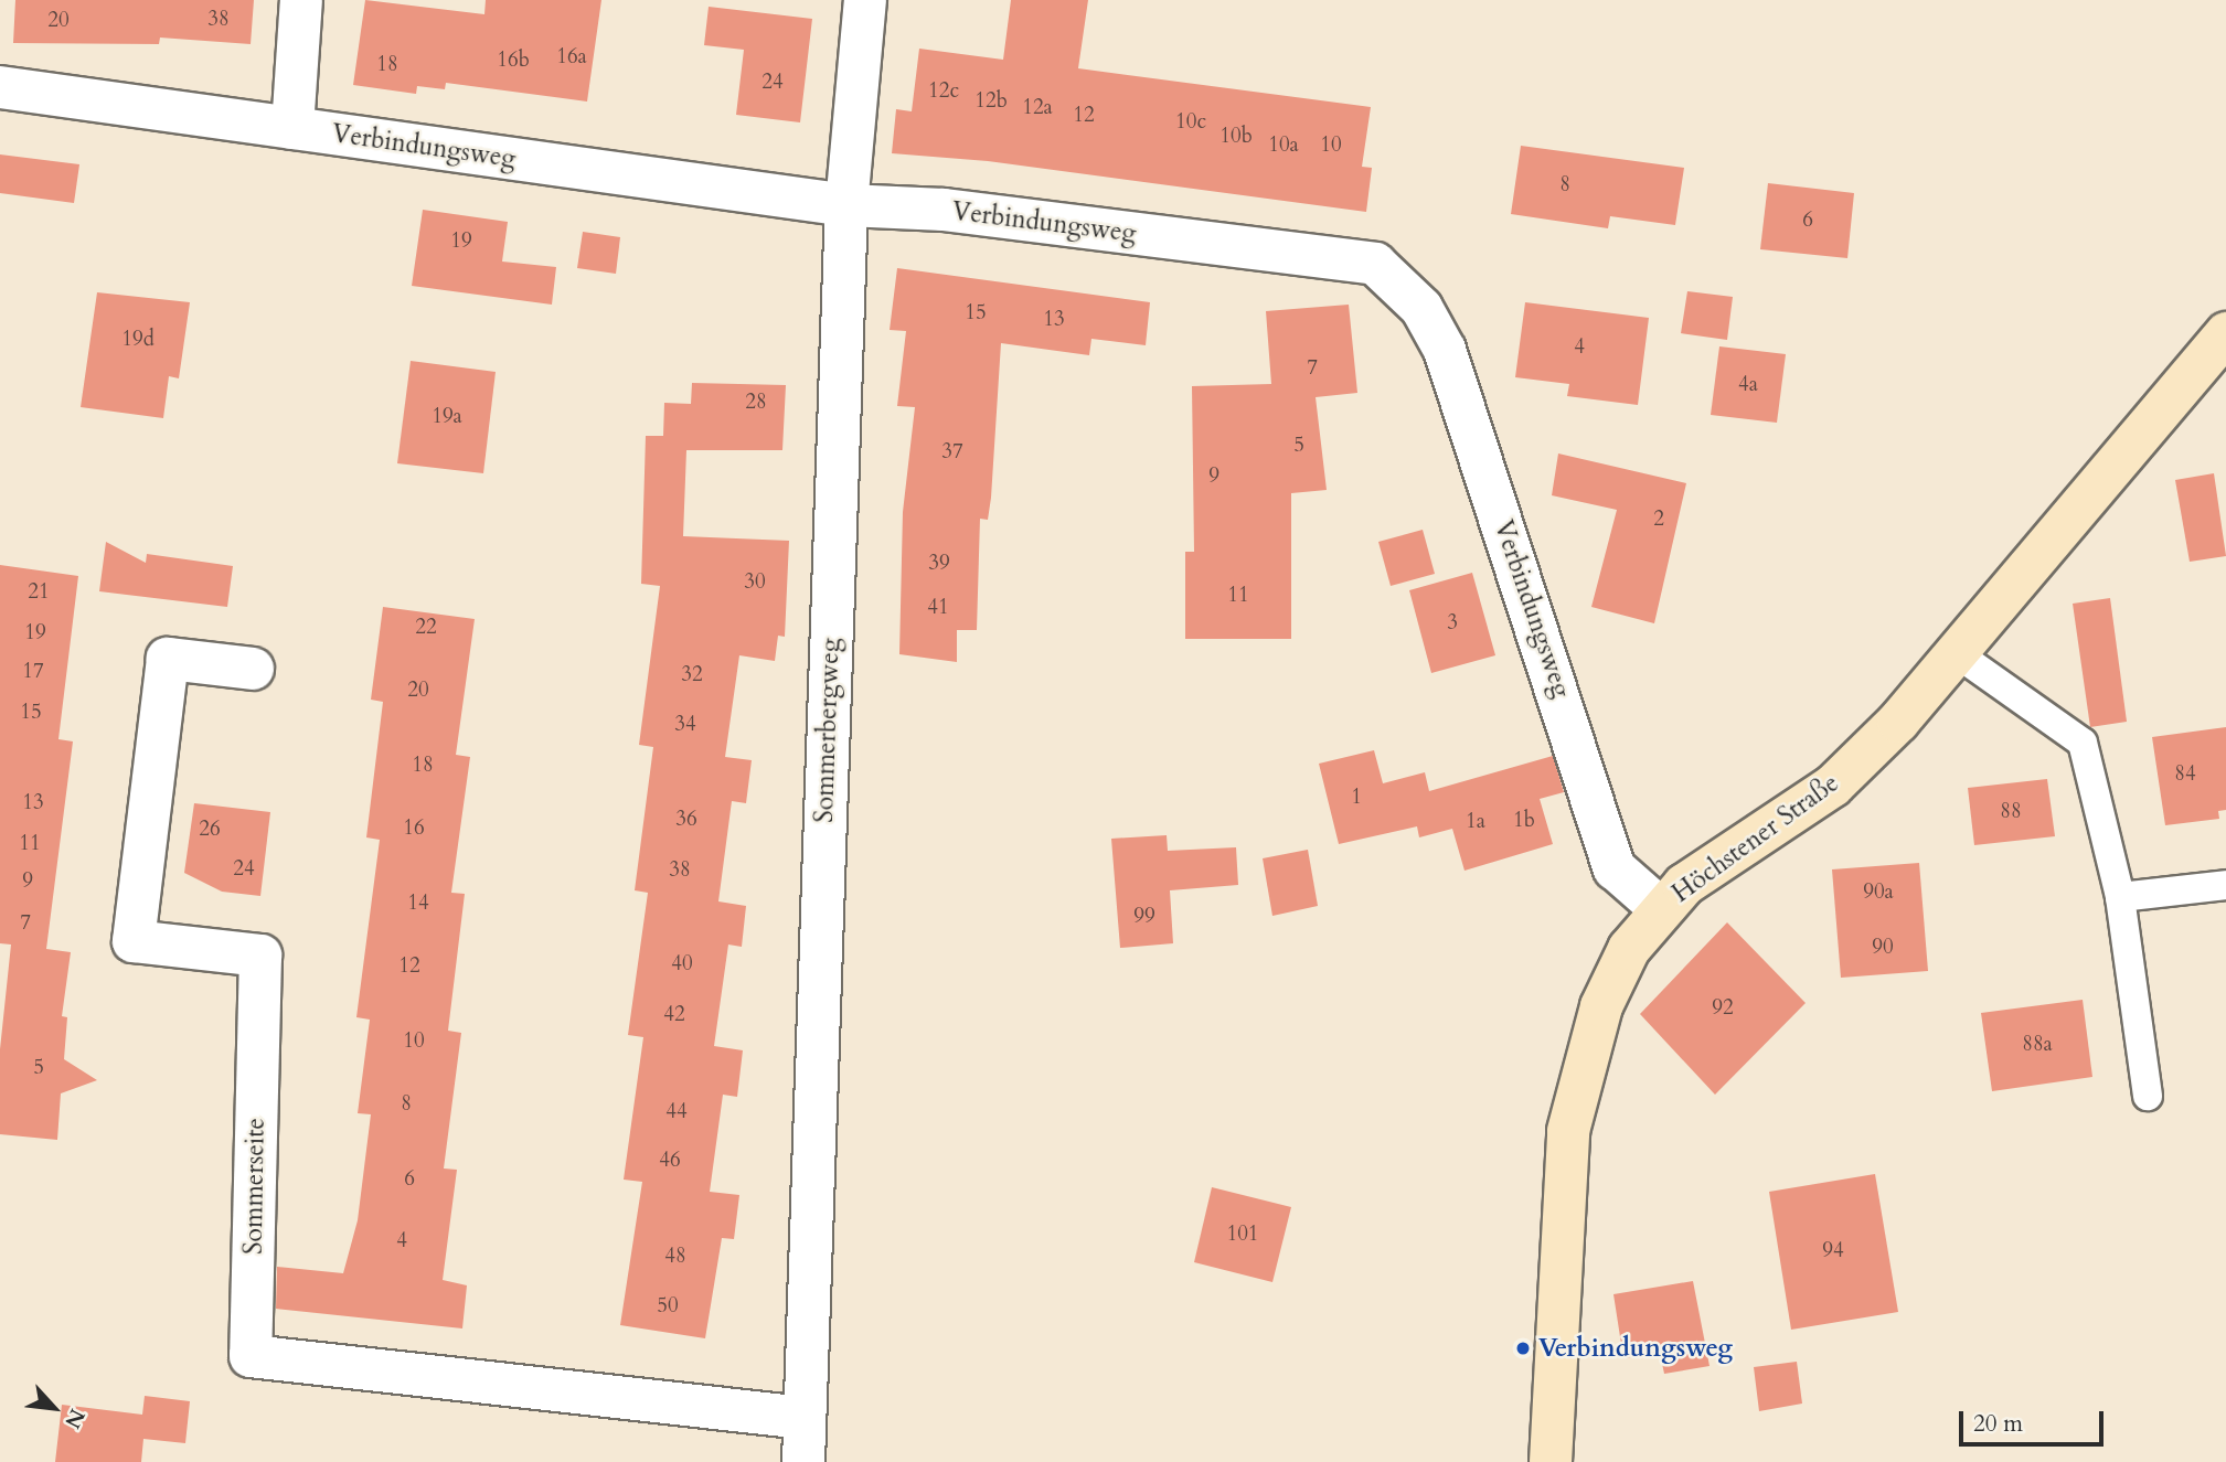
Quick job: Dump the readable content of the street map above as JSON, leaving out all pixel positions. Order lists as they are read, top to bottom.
{
  "streets": {
    "main road": ["Höchstener Straße"],
    "street": ["Verbindungsweg", "Sommerbergweg", "Sommerseite"]
  },
  "crossings": [
    ["Verbindungsweg", "Sommerbergweg"],
    ["Verbindungsweg", "Höchstener Straße"],
    ["Sommerbergweg", "Sommerseite"]
  ],
  "places": ["Verbindungsweg"],
  "house_numbers": [
    "38",
    "20",
    "16a",
    "16b",
    "18",
    "24",
    "12c",
    "12b",
    "12a",
    "12",
    "10c",
    "10b",
    "10a",
    "10",
    "8",
    "6",
    "19",
    "15",
    "13",
    "19d",
    "4",
    "7",
    "4a",
    "28",
    "19a",
    "5",
    "37",
    "9",
    "2",
    "39",
    "30",
    "21",
    "11",
    "41",
    "3",
    "22",
    "19",
    "17",
    "32",
    "20",
    "15",
    "34",
    "18",
    "84",
    "1",
    "13",
    "88",
    "36",
    "1b",
    "1a",
    "16",
    "26",
    "11",
    "24",
    "38",
    "9",
    "90a",
    "14",
    "99",
    "7",
    "90",
    "40",
    "12",
    "92",
    "42",
    "10",
    "88a",
    "5",
    "8",
    "44",
    "46",
    "6",
    "101",
    "4",
    "94",
    "48",
    "50"
  ],
  "scale_bar": "20 m",
  "north": "bottom right"
}
